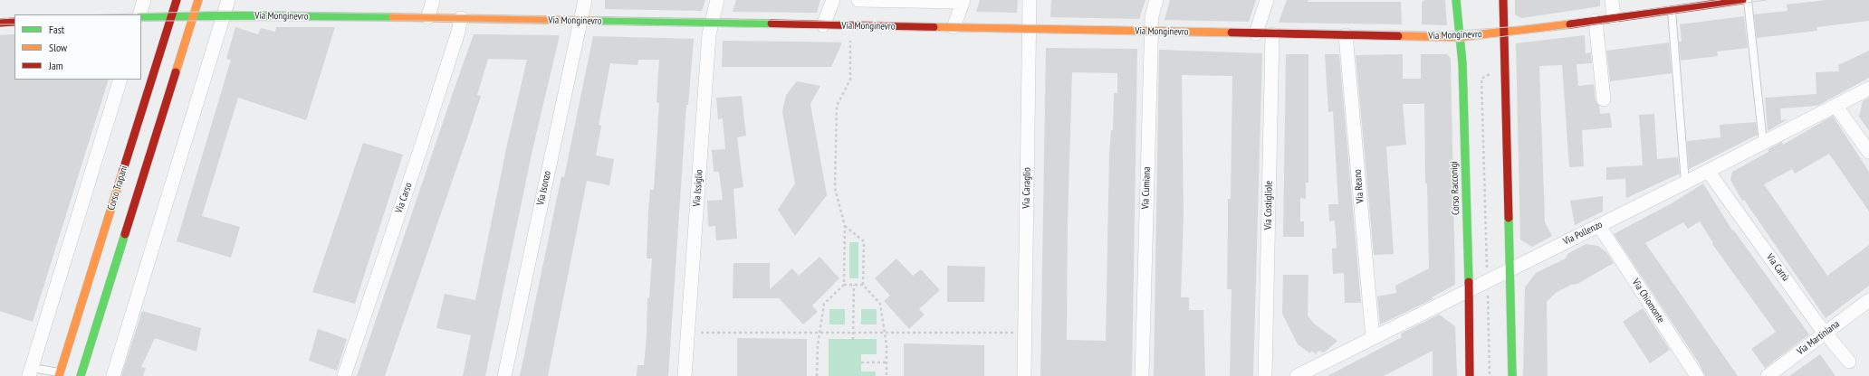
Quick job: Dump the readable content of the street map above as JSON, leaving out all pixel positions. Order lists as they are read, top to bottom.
{
  "streets": {
    "street": [
      "Via Monginevro",
      "Via Reano",
      "Corso Trapani",
      "Via Isonzo",
      "Via Issiglio",
      "Via Caraglio",
      "Via Cumiana",
      "Corso Racconigi",
      "Via Carso",
      "Via Costigliole",
      "Via Pollenzo",
      "Via Carrù",
      "Via Chiomonte",
      "Via Martiniana"
    ]
  },
  "crossings": [
    ["Via Monginevro", "Via Reano"],
    ["Via Monginevro", "Corso Trapani"],
    ["Via Monginevro", "Via Isonzo"],
    ["Via Monginevro", "Via Issiglio"],
    ["Via Monginevro", "Via Caraglio"],
    ["Via Monginevro", "Via Cumiana"],
    ["Via Monginevro", "Corso Racconigi"],
    ["Via Monginevro", "Via Carso"],
    ["Via Monginevro", "Via Costigliole"],
    ["Via Reano", "Via Pollenzo"],
    ["Corso Racconigi", "Via Pollenzo"],
    ["Via Pollenzo", "Via Carrù"],
    ["Via Pollenzo", "Via Chiomonte"],
    ["Via Carrù", "Via Martiniana"]
  ],
  "legend": ["Fast", "Slow", "Jam"]
}
